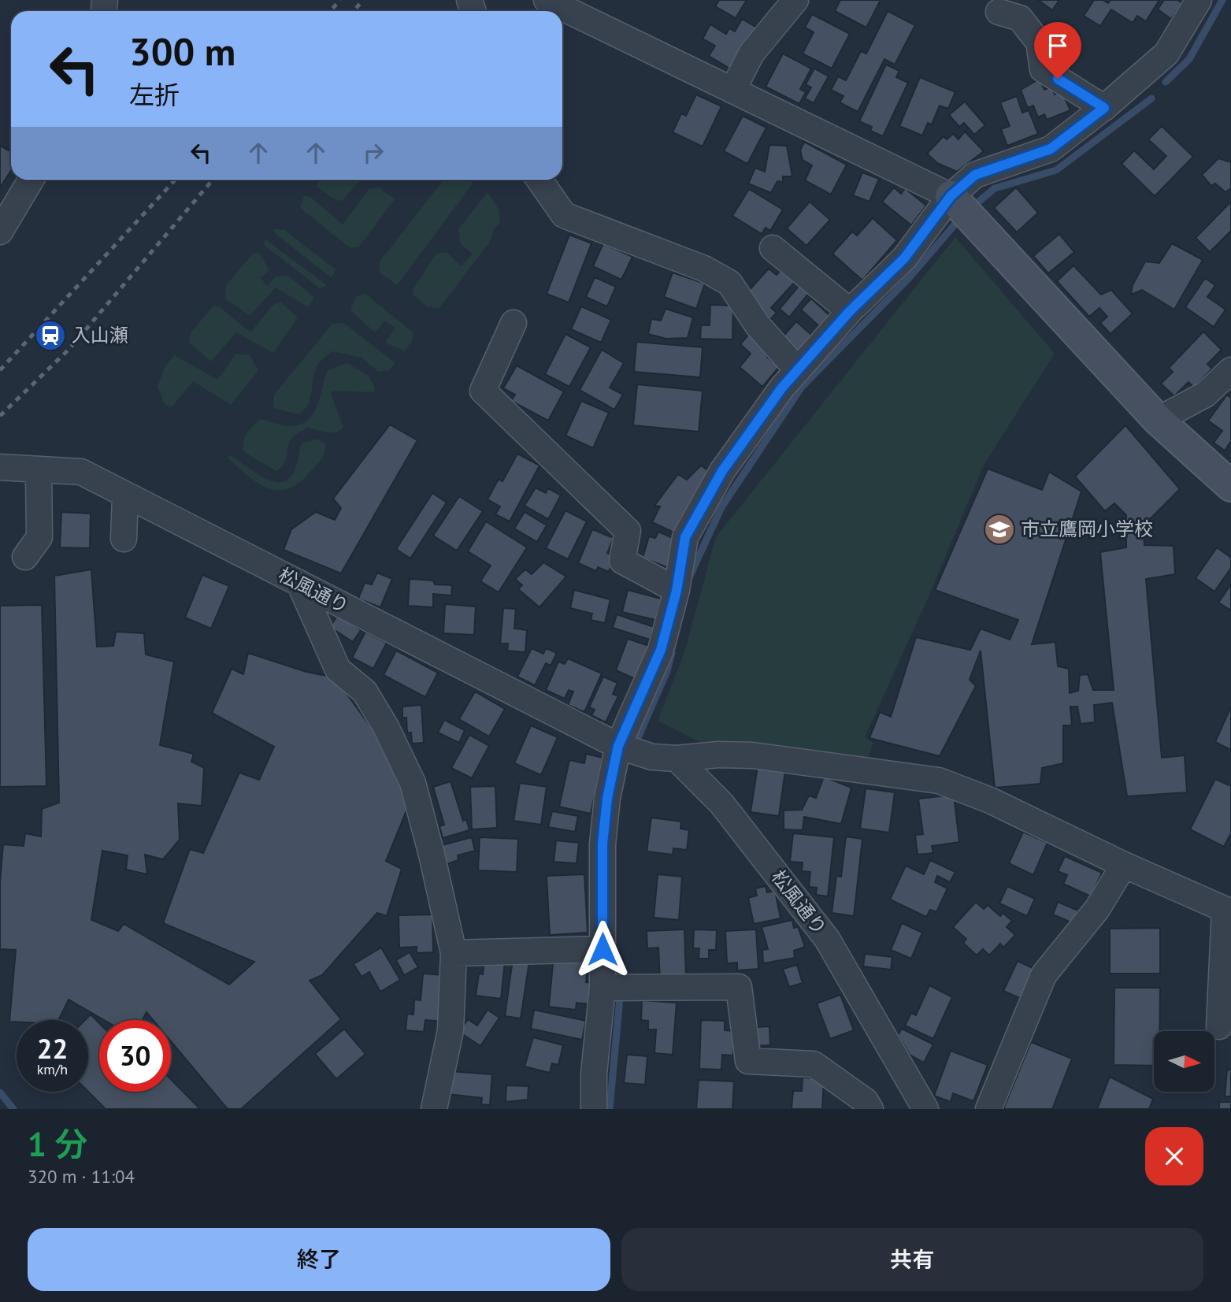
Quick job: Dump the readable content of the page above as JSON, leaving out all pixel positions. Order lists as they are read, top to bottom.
{
  "streets": {
    "street": ["松風通り"]
  },
  "places": {
    "station": ["入山瀬"],
    "school or university": ["市立鷹岡小学校"]
  },
  "north": "right",
  "page": {
    "turn": ["300 m", "左折"],
    "speed": "22 km/h",
    "limit": "30",
    "heading": ["1 分", "320 m · 11:04"],
    "buttons": ["終了", "共有"]
  }
}
